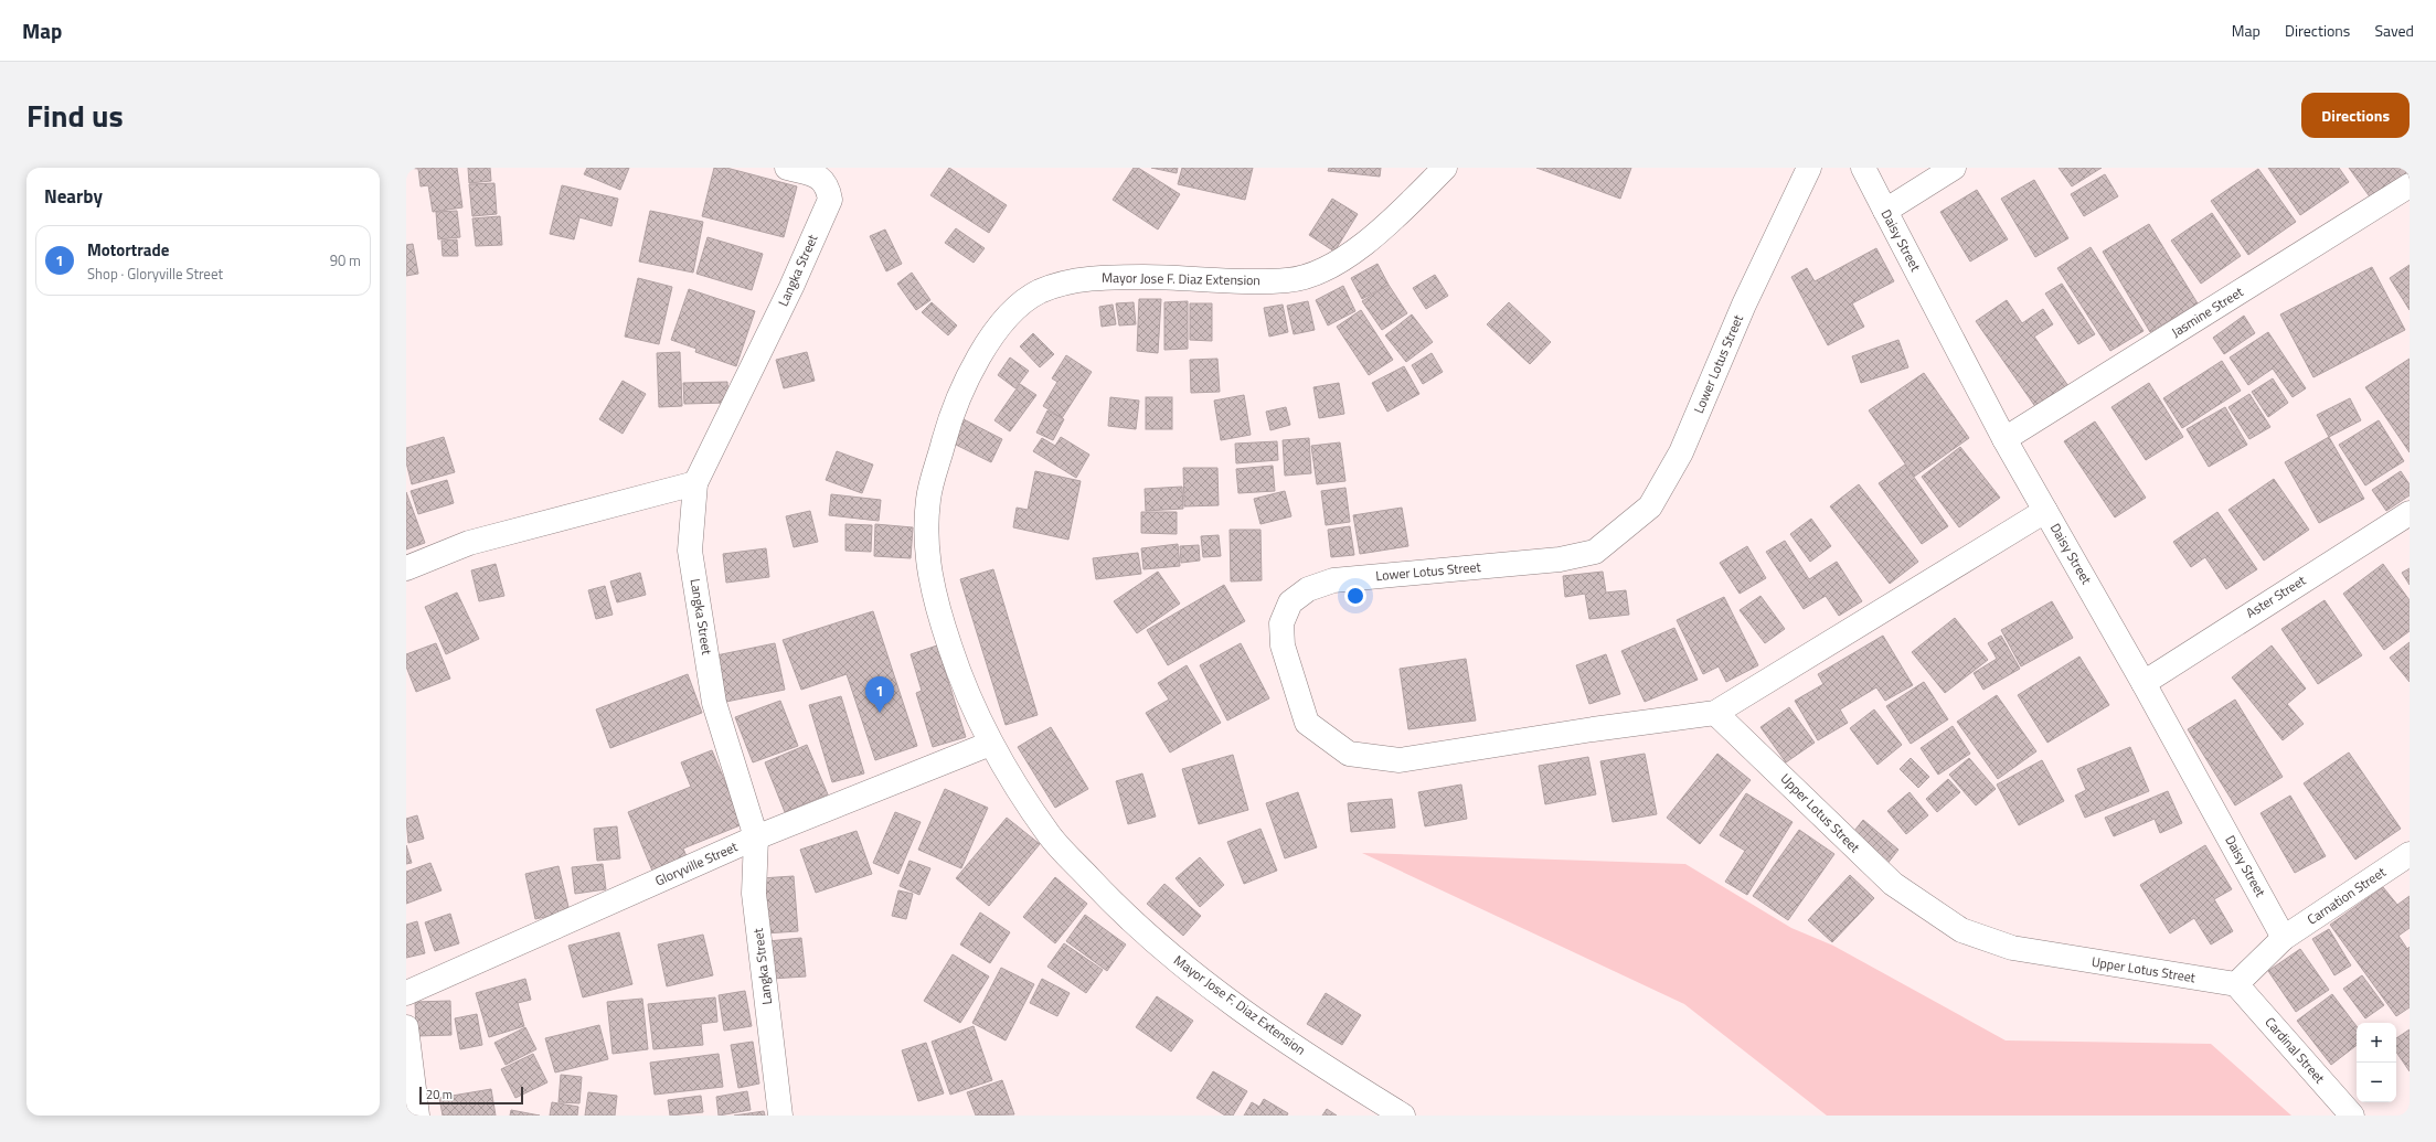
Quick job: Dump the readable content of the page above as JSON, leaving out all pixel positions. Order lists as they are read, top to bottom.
{
  "streets": {
    "street": [
      "Daisy Street",
      "Langka Street",
      "Mayor Jose F. Diaz Extension",
      "Jasmine Street",
      "Lower Lotus Street",
      "Aster Street",
      "Upper Lotus Street",
      "Gloryville Street",
      "Carnation Street",
      "Cardinal Street"
    ]
  },
  "crossings": [
    ["Daisy Street", "Jasmine Street"],
    ["Daisy Street", "Aster Street"],
    ["Daisy Street", "Carnation Street"],
    ["Langka Street", "Gloryville Street"],
    ["Mayor Jose F. Diaz Extension", "Gloryville Street"],
    ["Lower Lotus Street", "Upper Lotus Street"],
    ["Upper Lotus Street", "Cardinal Street"]
  ],
  "scale_bar": "20 m",
  "page": {
    "header": "Map",
    "nav": ["Map", "Directions", "Saved"],
    "title": "Find us",
    "buttons": "Directions",
    "heading": "Nearby",
    "list": [
      {
        "mark": "1",
        "name": "Motortrade",
        "note": "Shop · Gloryville Street",
        "value": "90 m"
      }
    ],
    "pins": "1",
    "map_buttons": ["+", "−"],
    "scale": "20 m"
  }
}
